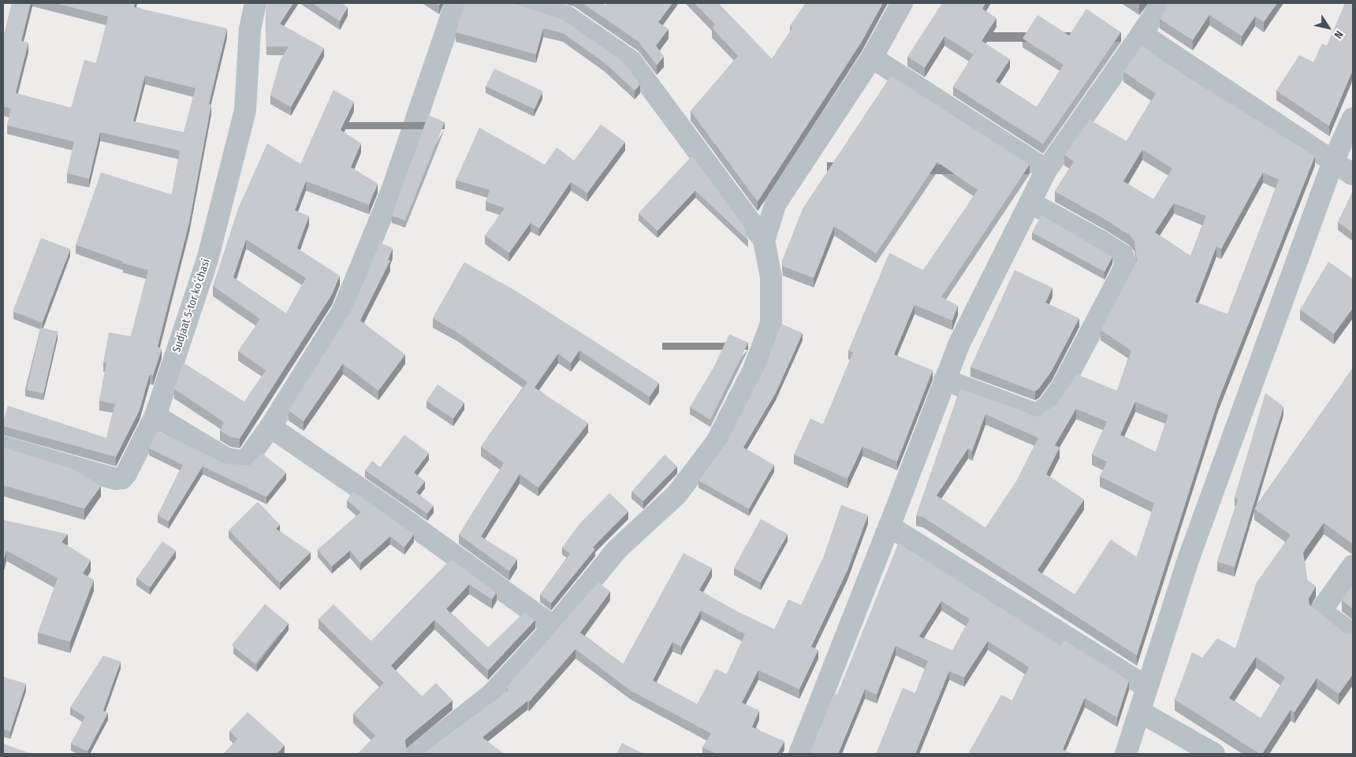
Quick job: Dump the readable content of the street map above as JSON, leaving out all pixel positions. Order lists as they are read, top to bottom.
{
  "streets": {
    "street": ["Sudjaat 5-tor koʻchasi"]
  },
  "north": "bottom right"
}
